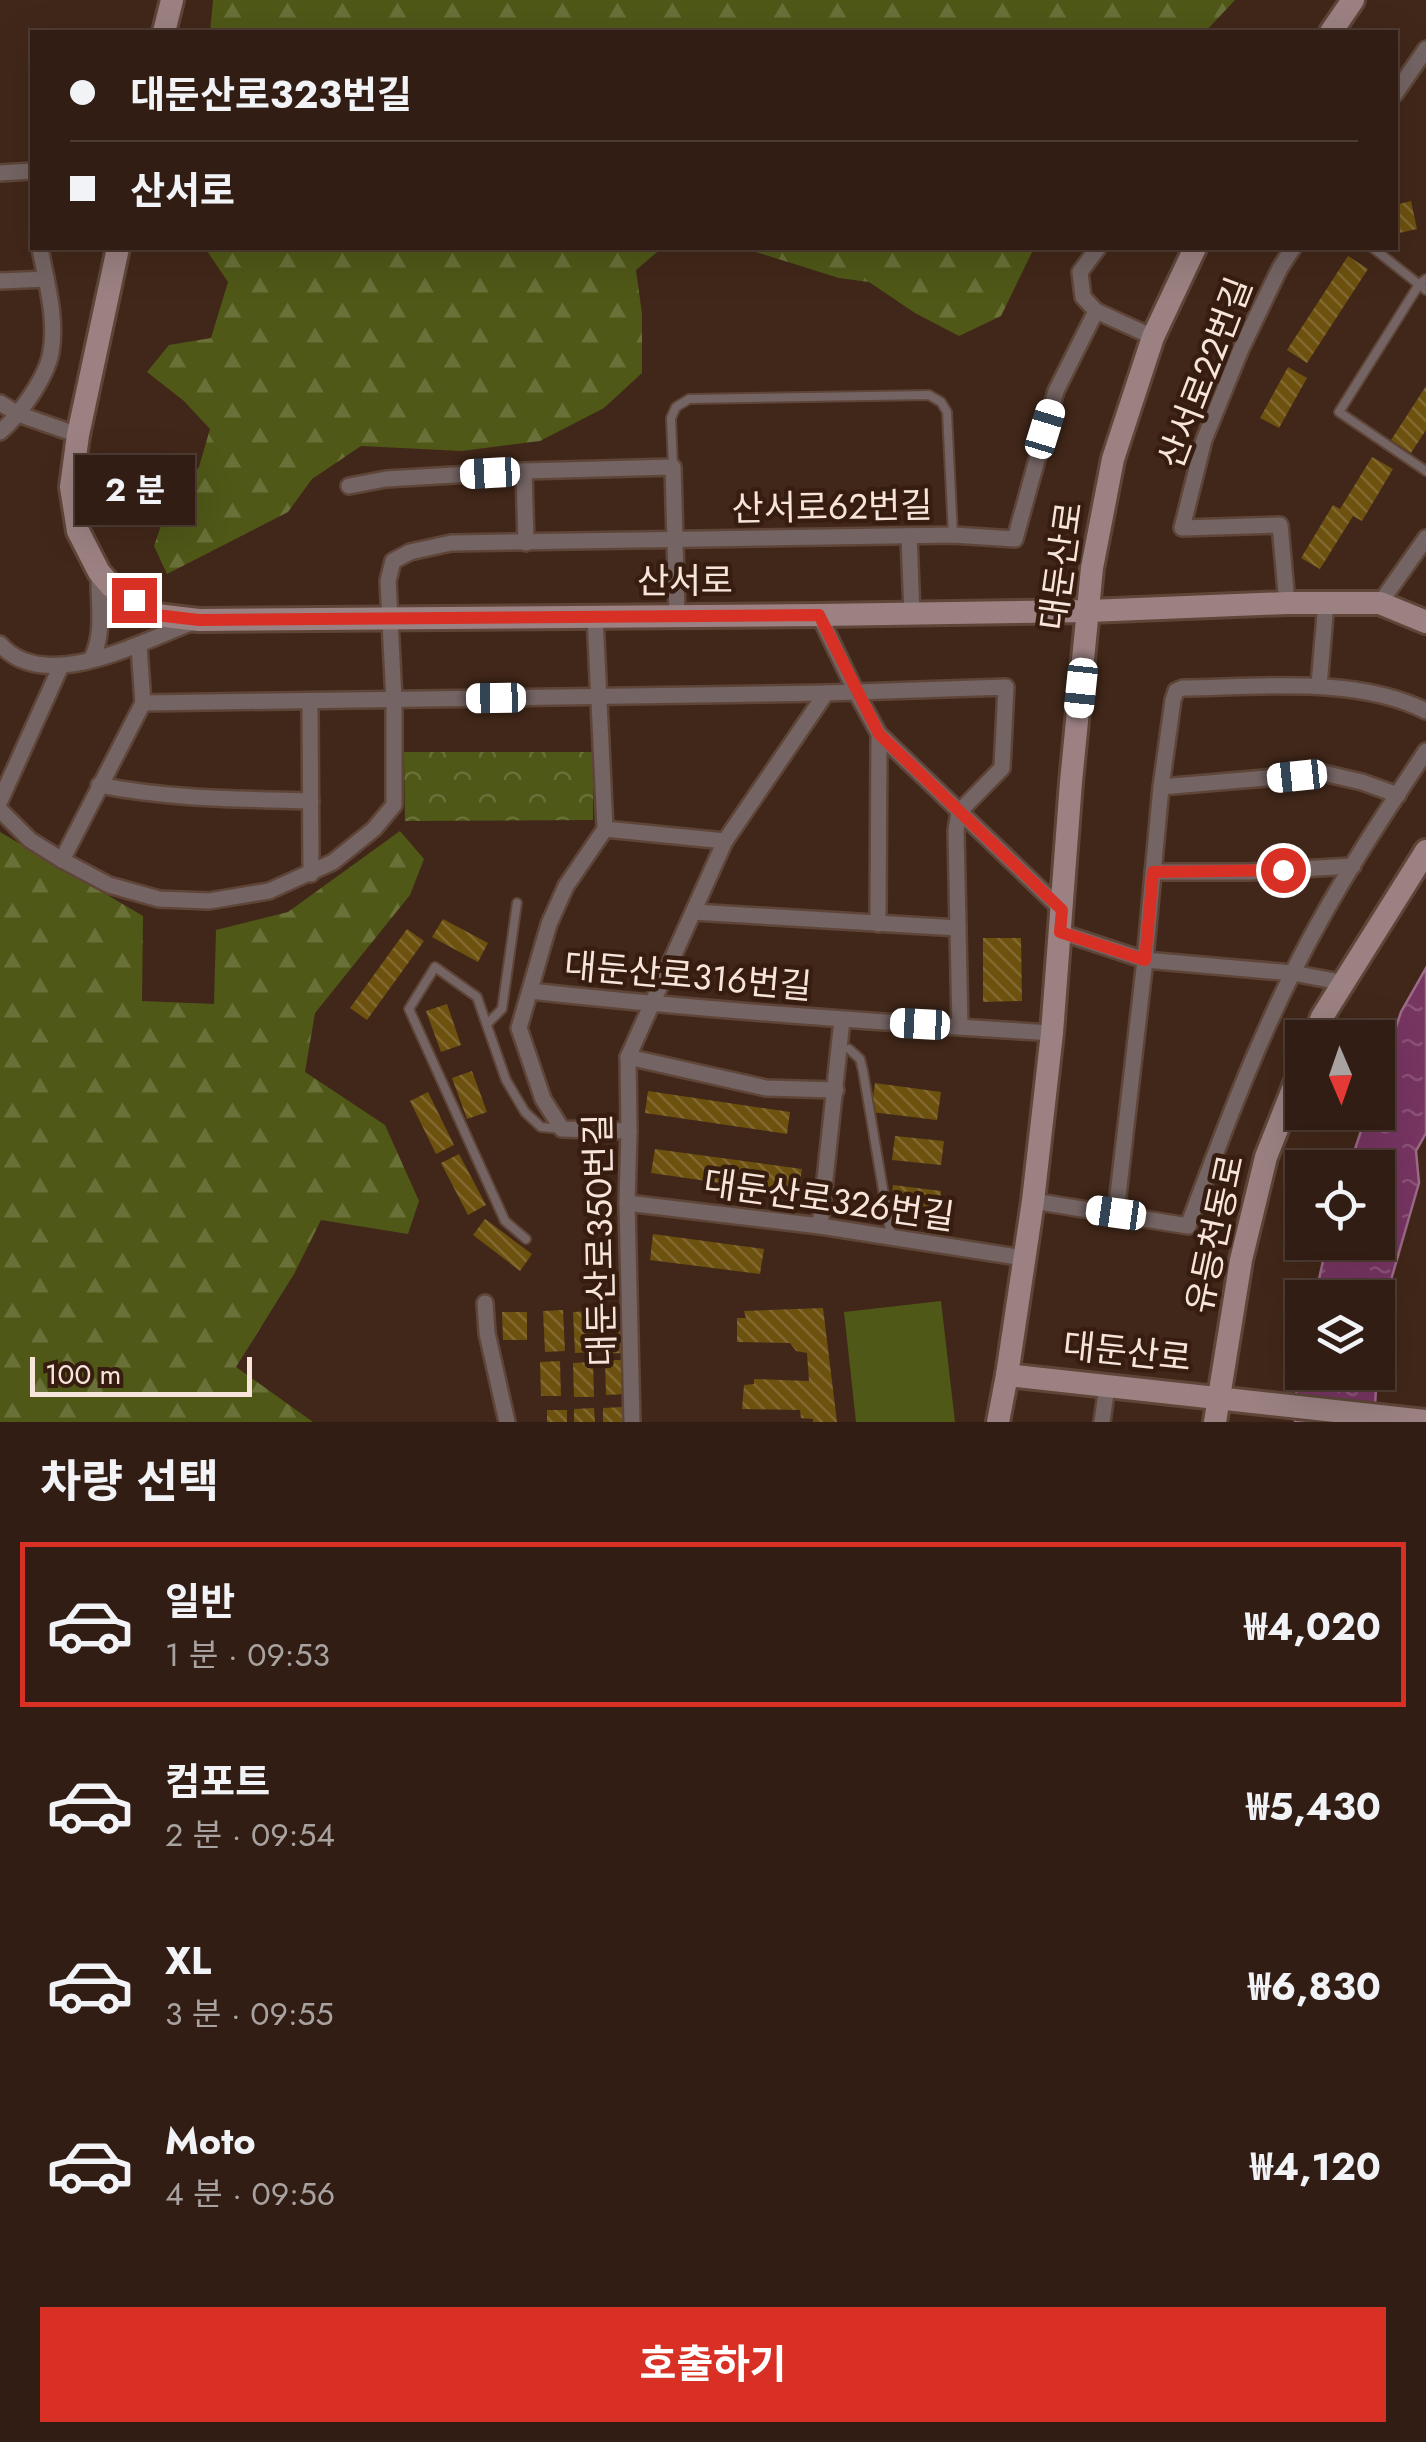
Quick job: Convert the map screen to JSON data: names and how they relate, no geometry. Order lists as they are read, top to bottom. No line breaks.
{"streets":{"main road":["대둔산로","산서로","유등천동로"],"street":["산서로22번길","산서로62번길","대둔산로316번길","대둔산로326번길","대둔산로350번길"]},"crossings":[["산서로22번길","산서로"],["산서로62번길","산서로"],["대둔산로","산서로"],["대둔산로","대둔산로316번길"],["대둔산로","대둔산로326번길"],["대둔산로","유등천동로"],["대둔산로316번길","대둔산로326번길"],["대둔산로316번길","대둔산로350번길"],["대둔산로326번길","대둔산로350번길"]],"scale_bar":"100 m","north":"bottom","page":{"banner":["대둔산로323번길","산서로"],"bubble":"2 분","scale":"100 m","heading":"차량 선택","list":[{"name":"일반","note":"1 분 · 09:53","value":"₩4,020"},{"name":"컴포트","note":"2 분 · 09:54","value":"₩5,430"},{"name":"XL","note":"3 분 · 09:55","value":"₩6,830"},{"name":"Moto","note":"4 분 · 09:56","value":"₩4,120"}],"buttons":"호출하기"}}
